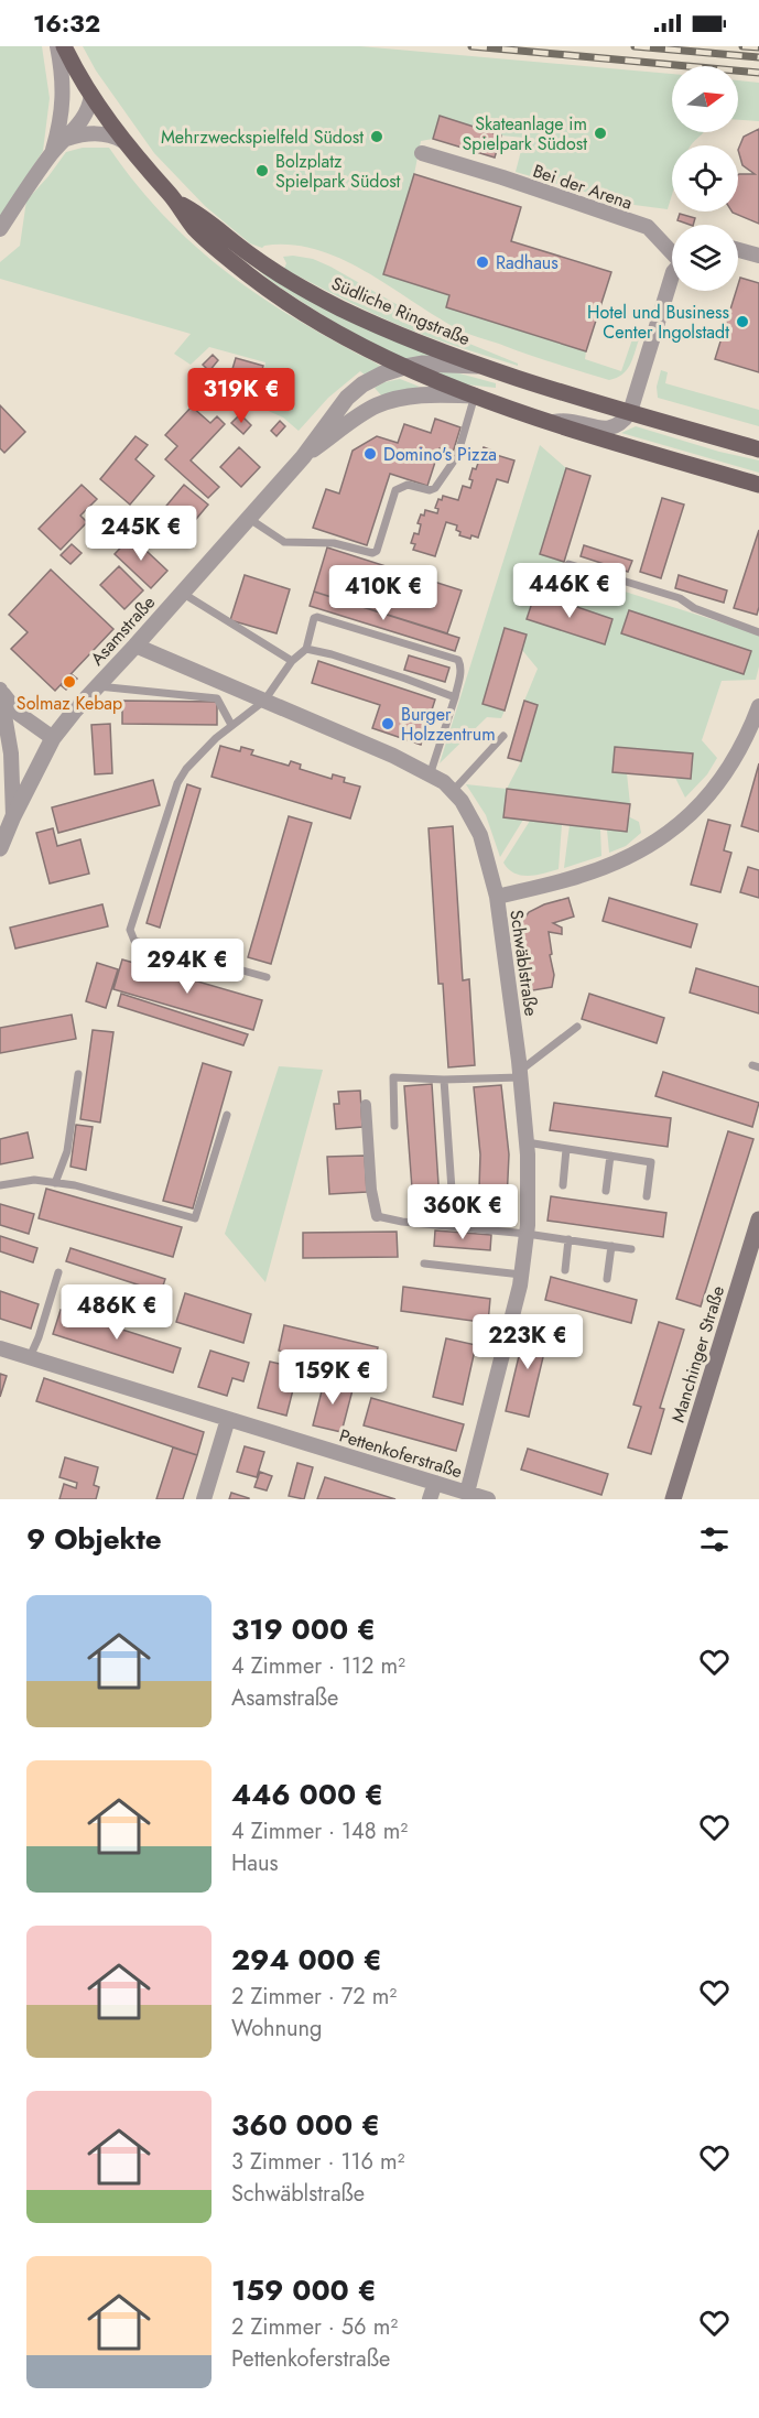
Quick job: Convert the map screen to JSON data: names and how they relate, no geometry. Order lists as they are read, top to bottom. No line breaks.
{"streets":{"main road":["Südliche Ringstraße","Manchinger Straße"],"street":["Bei der Arena","Asamstraße","Schwäblstraße","Pettenkoferstraße"]},"crossings":[["Bei der Arena","Südliche Ringstraße"],["Südliche Ringstraße","Asamstraße"],["Asamstraße","Schwäblstraße"],["Schwäblstraße","Pettenkoferstraße"]],"places":["Skateanlage im Spielpark Südost","Mehrzweckspielfeld Südost","Bolzplatz Spielpark Südost","Radhaus","Hotel und Business Center Ingolstadt","Domino's Pizza","Solmaz Kebap","Burger Holzzentrum"],"north":"right","page":{"status":"16:32","price":["319K €","245K €","446K €","410K €","294K €","360K €","486K €","223K €","159K €"],"heading":"9 Objekte","list":[{"name":"319 000 €","note":"4 Zimmer · 112 m² · Asamstraße"},{"name":"446 000 €","note":"4 Zimmer · 148 m² · Haus"},{"name":"294 000 €","note":"2 Zimmer · 72 m² · Wohnung"},{"name":"360 000 €","note":"3 Zimmer · 116 m² · Schwäblstraße"},{"name":"159 000 €","note":"2 Zimmer · 56 m² · Pettenkoferstraße"}]}}
